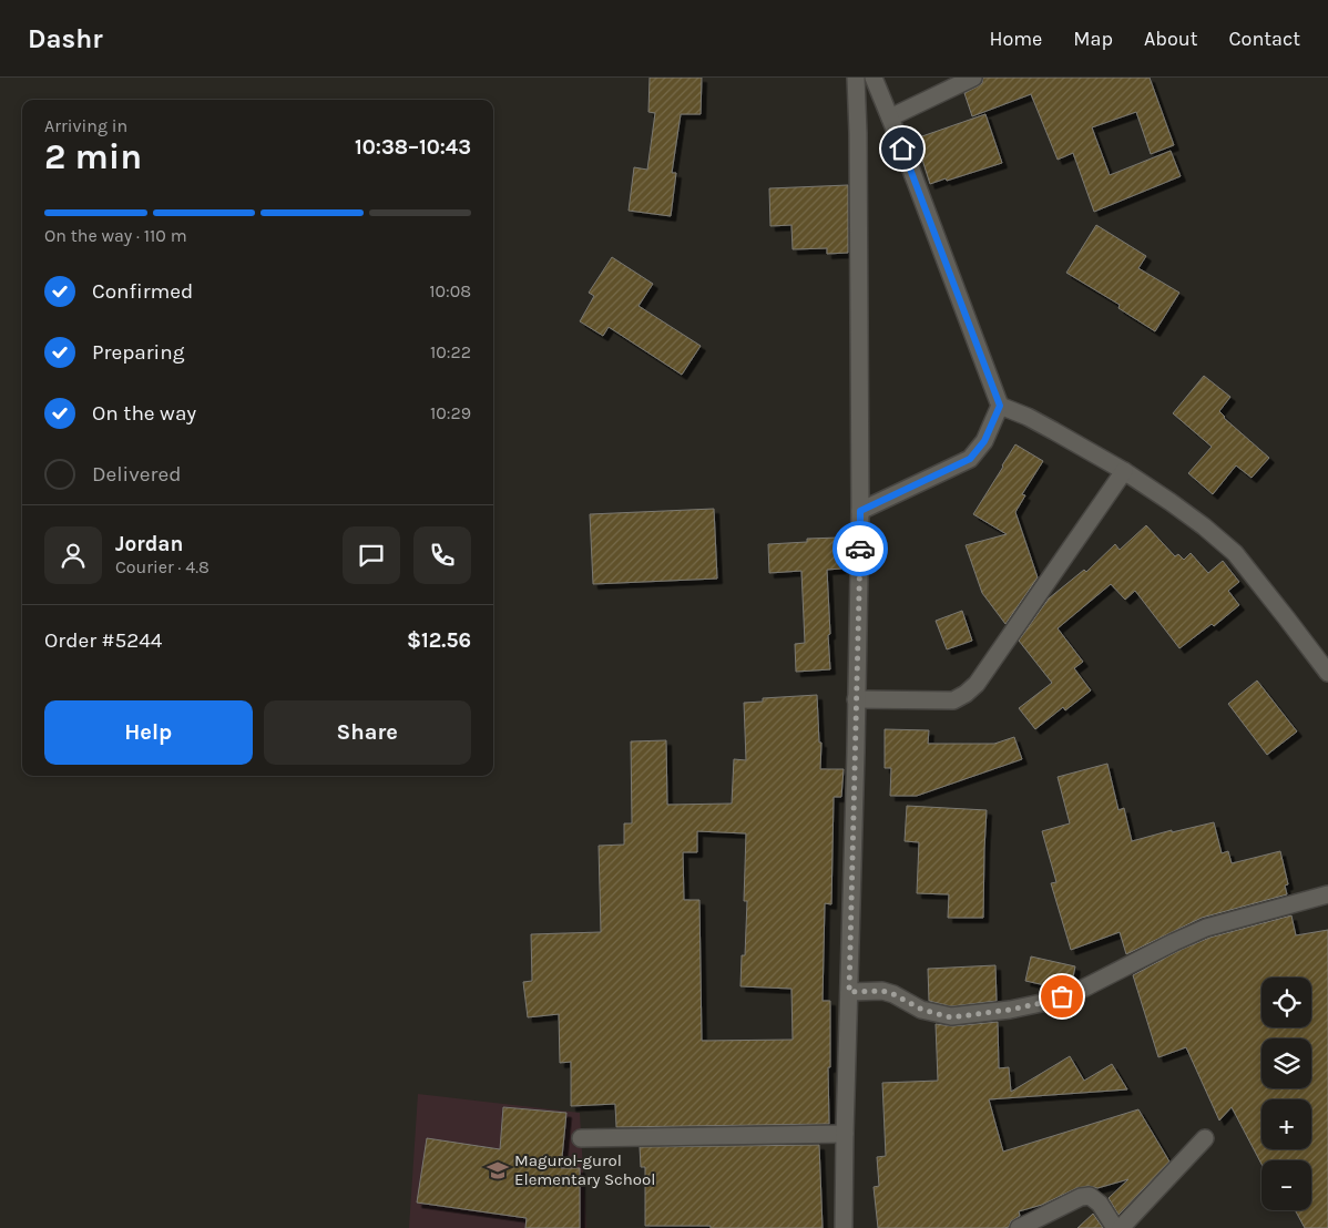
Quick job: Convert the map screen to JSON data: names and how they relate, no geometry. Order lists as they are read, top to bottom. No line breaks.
{"places":{"school or university":["Magurol-gurol Elementary School"]},"page":{"header":"Dashr","nav":["Home","Map","About","Contact"],"heading":["2 min","Arriving in","10:38–10:43"],"panel":["Jordan","Courier · 4.8","Order #5244","$12.56"],"bar":"On the way · 110 m","list":[["Confirmed","10:08"],["Preparing","10:22"],["On the way","10:29"],"Delivered"],"buttons":["Help","Share"],"map_buttons":["+","−"]}}
